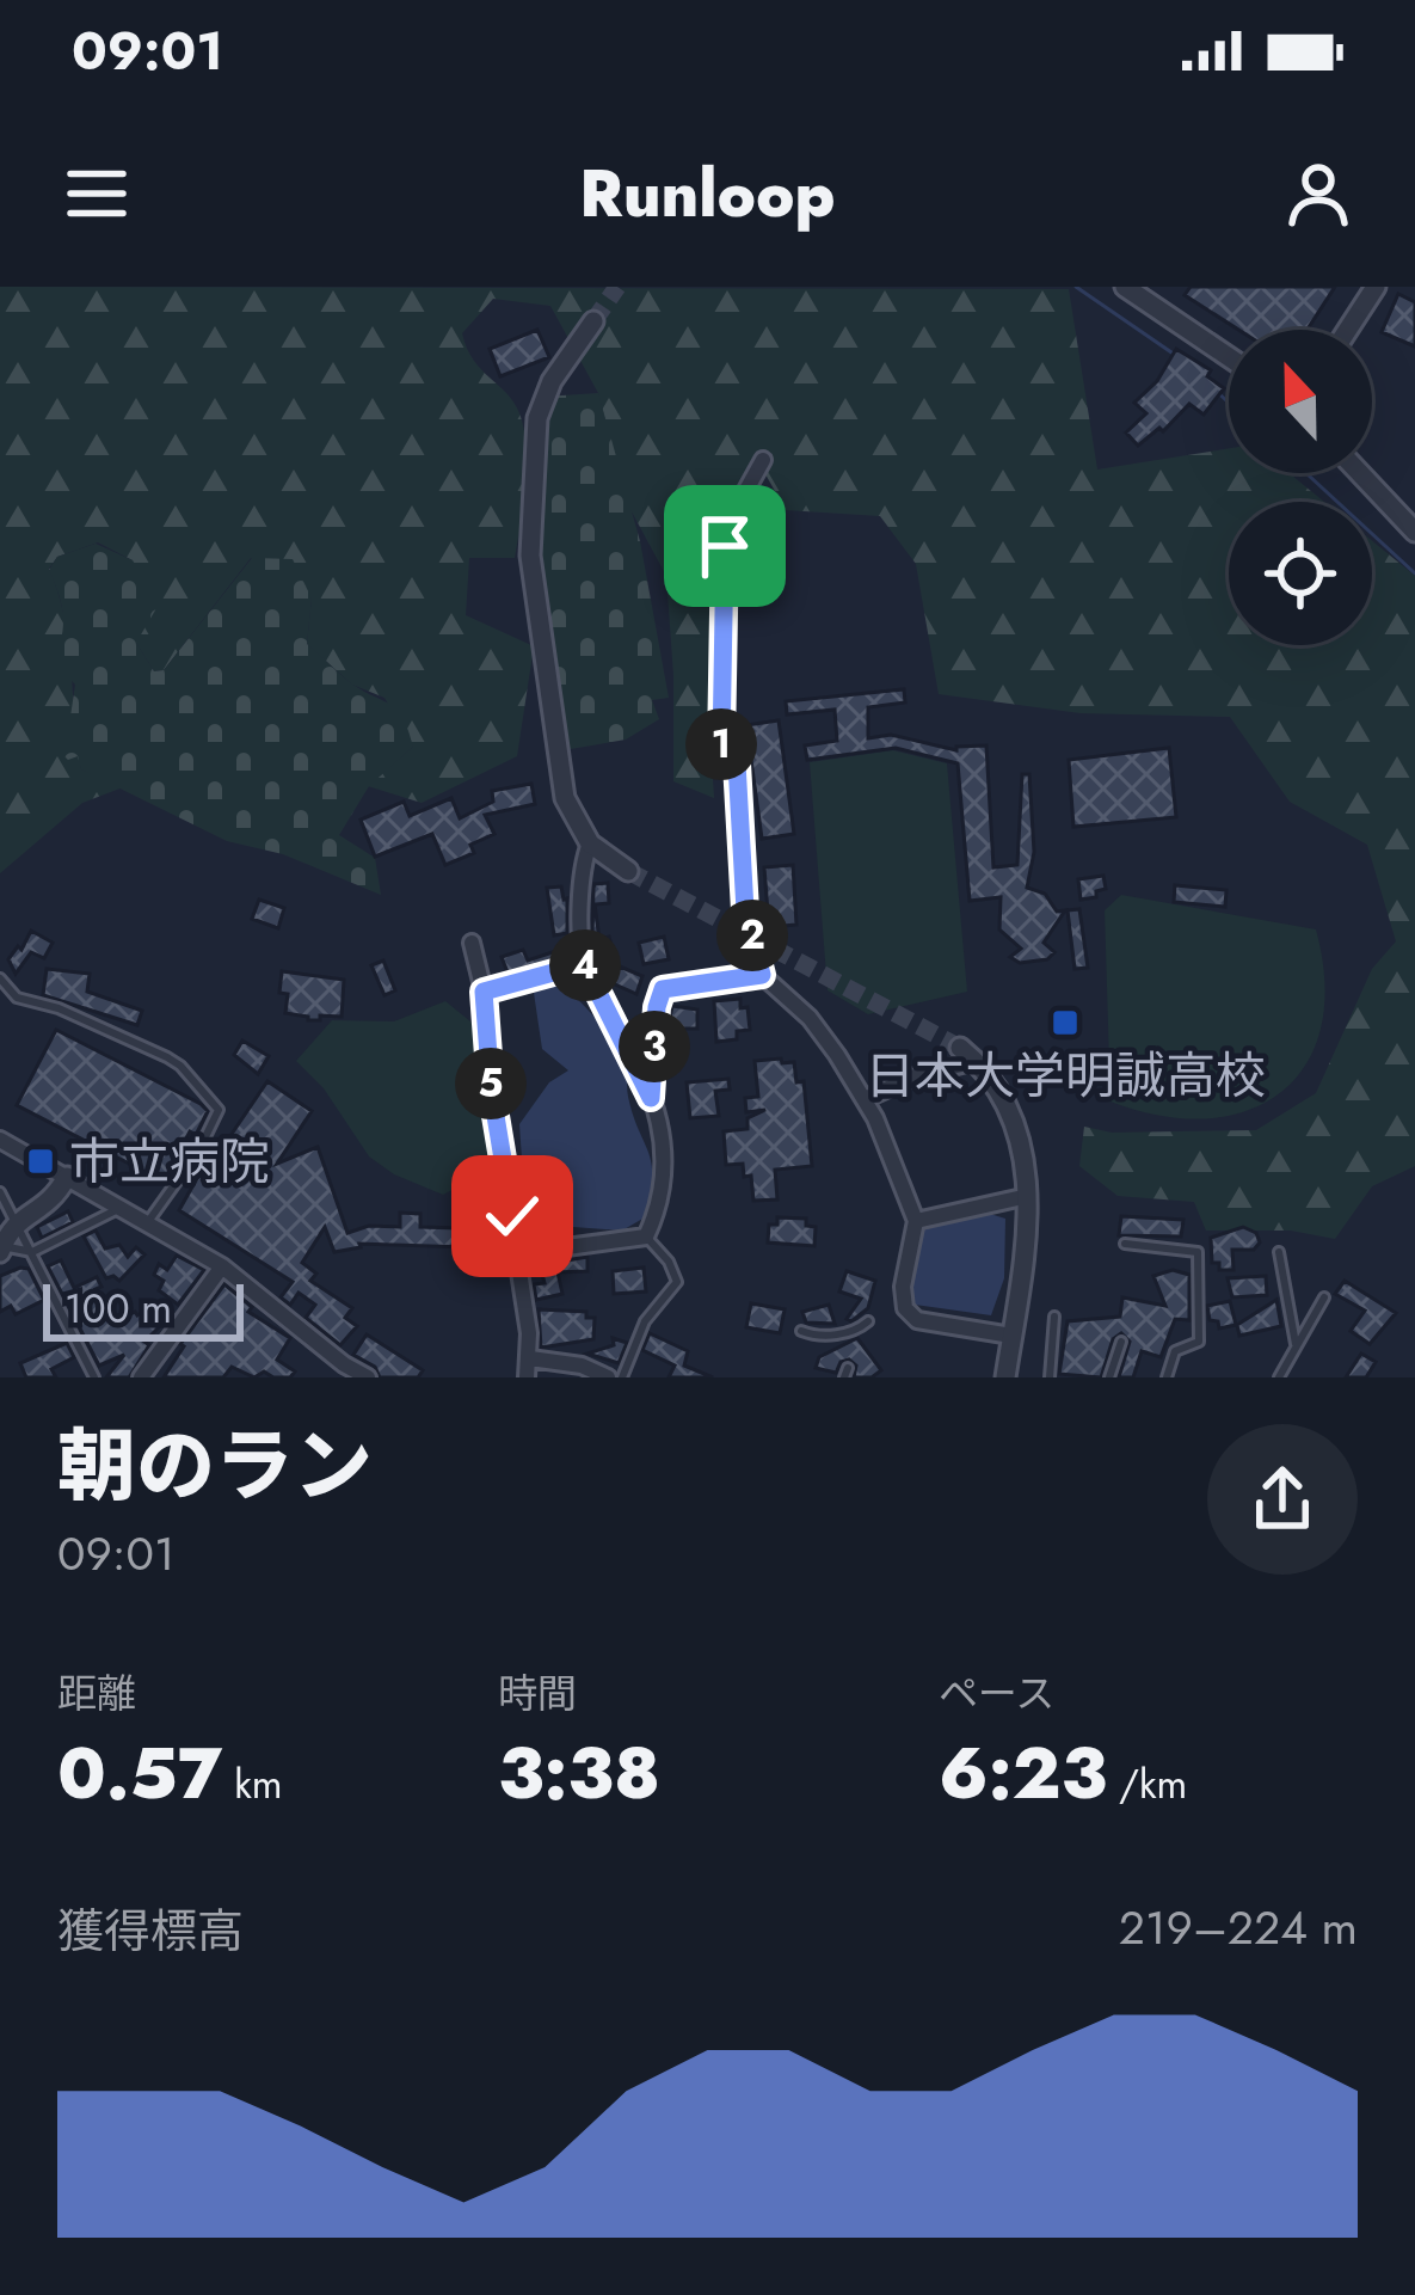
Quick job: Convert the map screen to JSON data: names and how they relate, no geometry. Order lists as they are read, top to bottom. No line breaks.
{"places":{"transit":["日本大学明誠高校","市立病院"]},"scale_bar":"100 m","north":"top","page":{"status":"09:01","header":"Runloop","pins":["1","2","4","3","5"],"scale":"100 m","heading":["朝のラン","09:01"],"stats":[["距離","0.57 km"],["時間","3:38"],["ペース","6:23 /km"]],"chart":["獲得標高","219–224 m"]}}
